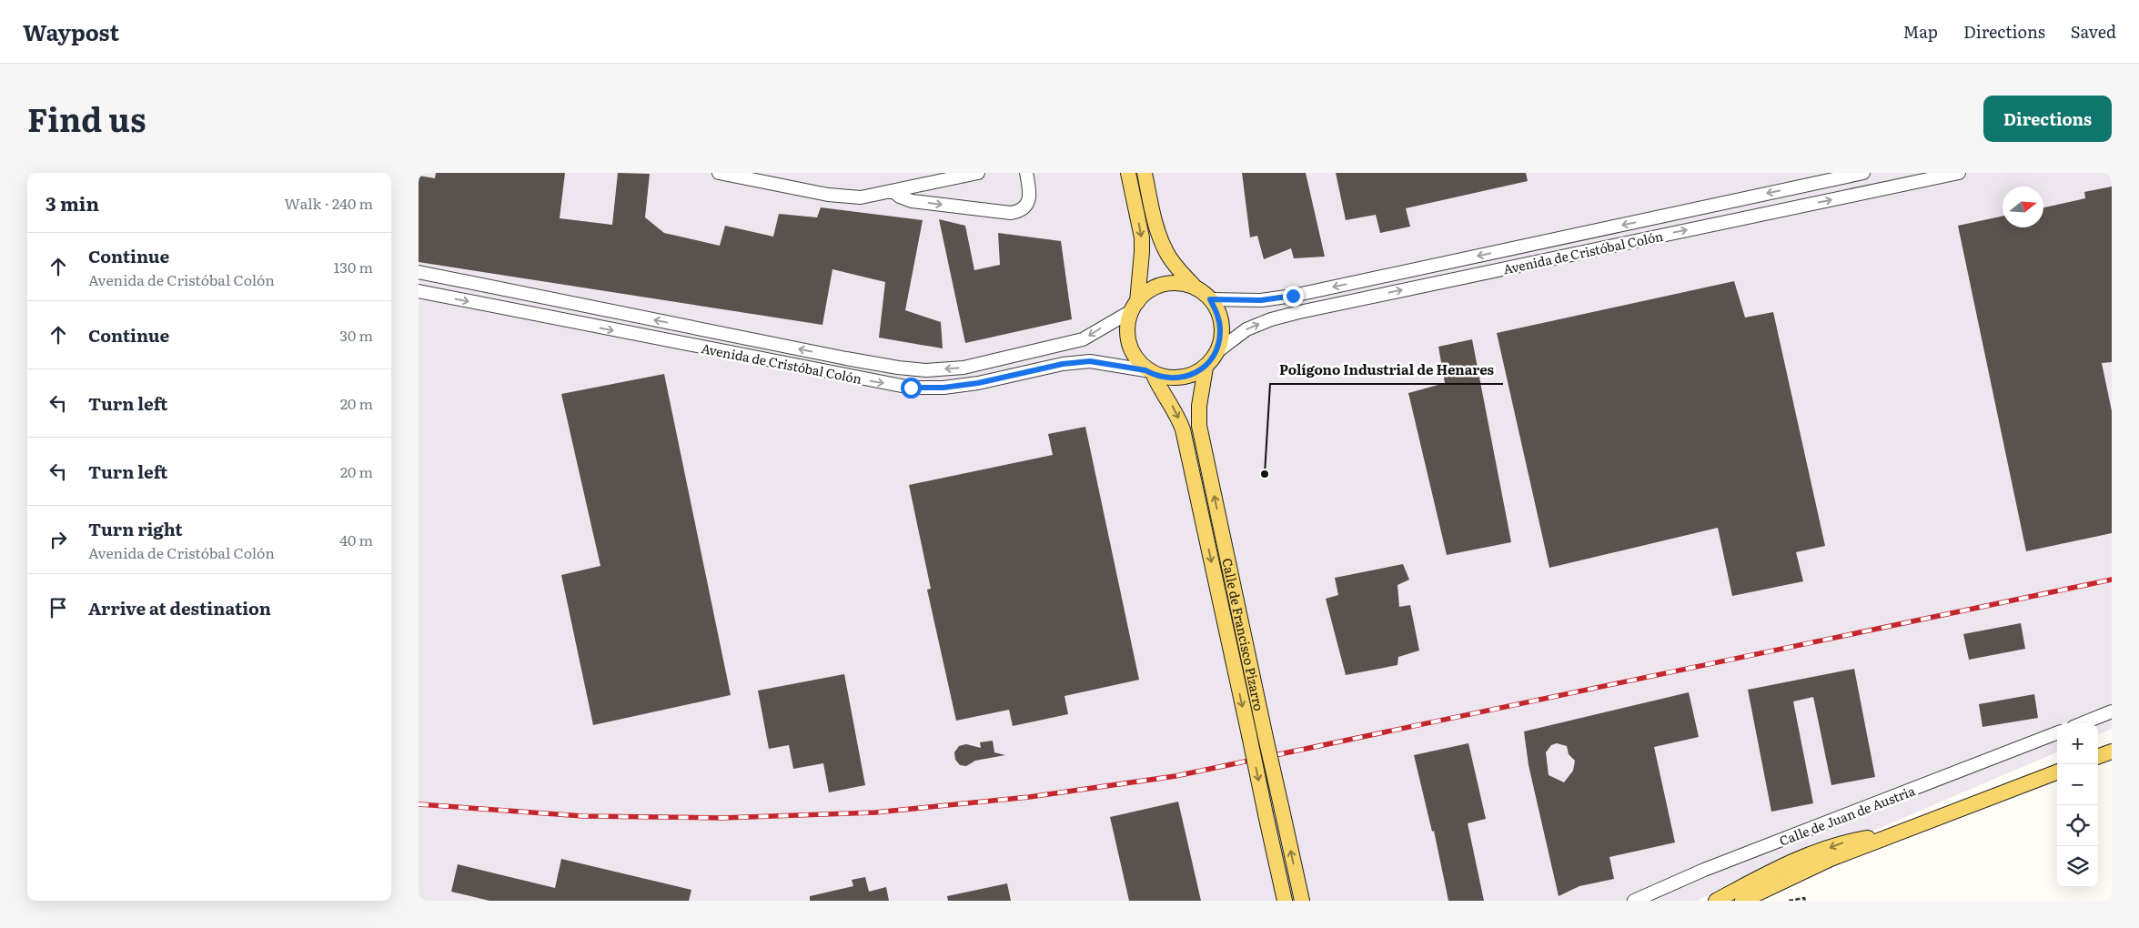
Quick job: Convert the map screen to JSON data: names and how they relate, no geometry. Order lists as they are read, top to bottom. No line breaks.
{"streets":{"main road":["Calle de Francisco Pizarro"],"street":["Avenida de Cristóbal Colón","Calle de Juan de Austria"]},"crossings":[["Avenida de Cristóbal Colón","Calle de Francisco Pizarro"]],"places":["Polígono Industrial de Henares"],"north":"right","page":{"header":"Waypost","nav":["Map","Directions","Saved"],"title":"Find us","buttons":"Directions","heading":["3 min","Walk · 240 m"],"list":[["Continue","Avenida de Cristóbal Colón","130 m"],["Continue","30 m"],["Turn left","20 m"],["Turn left","20 m"],["Turn right","Avenida de Cristóbal Colón","40 m"],"Arrive at destination"],"map_buttons":["+","−"]}}
